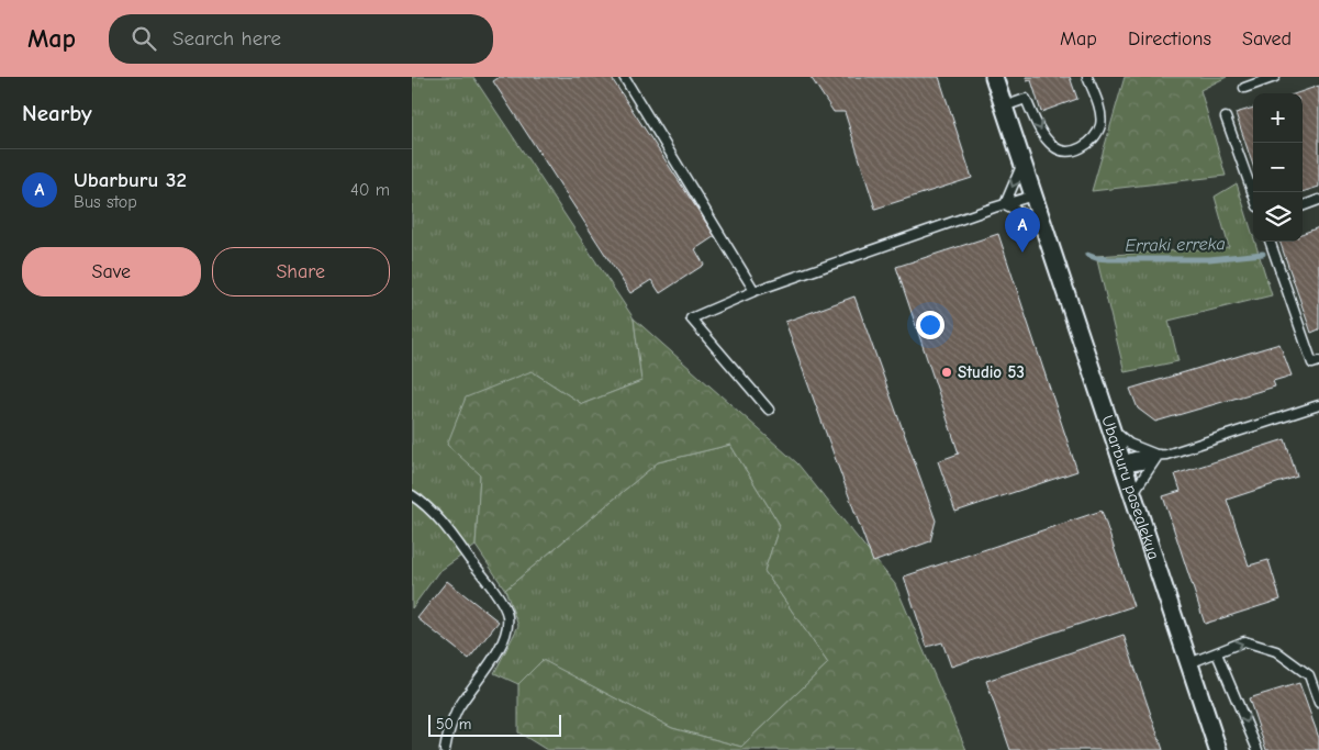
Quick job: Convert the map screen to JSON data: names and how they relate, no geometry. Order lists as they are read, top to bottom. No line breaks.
{"streets":{"street":["Ubarburu pasealekua"]},"water":["Erraki erreka"],"places":["Studio 53"],"scale_bar":"50 m","page":{"header":"Map","search":"Search here","nav":["Map","Directions","Saved"],"heading":"Nearby","map_buttons":["+","−"],"list":[{"mark":"A","name":"Ubarburu 32","note":"Bus stop","value":"40 m"}],"pins":"A","buttons":["Save","Share"],"scale":"50 m"}}
